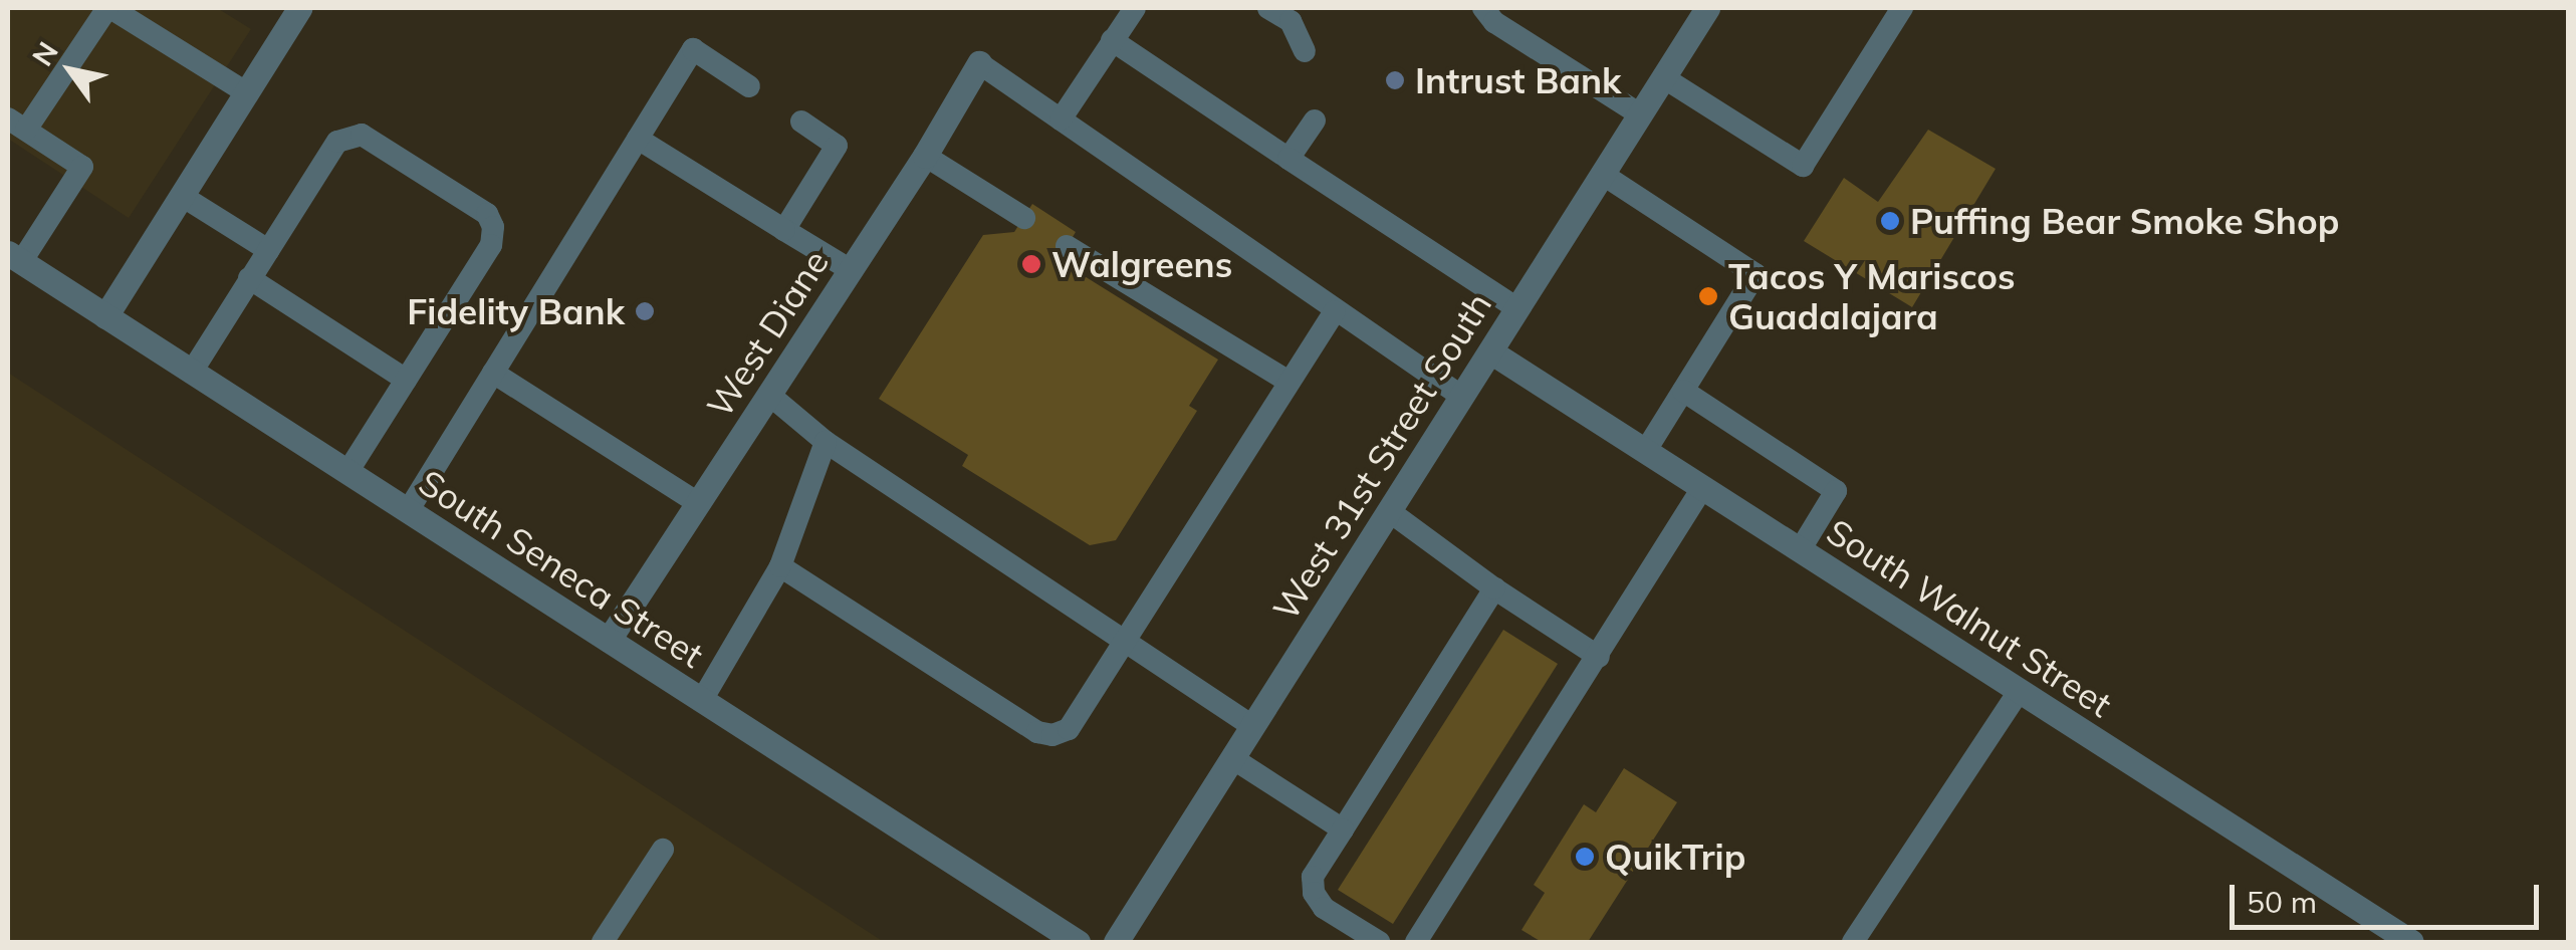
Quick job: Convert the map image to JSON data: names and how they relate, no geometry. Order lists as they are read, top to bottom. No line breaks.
{"streets":{"street":["West Diane","West 31st Street South","South Seneca Street","South Walnut Street"]},"crossings":[["West Diane","South Seneca Street"],["West 31st Street South","South Walnut Street"]],"places":["Intrust Bank","Puffing Bear Smoke Shop","Walgreens","Tacos Y Mariscos Guadalajara","Fidelity Bank","QuikTrip"],"scale_bar":"50 m","north":"top left"}
